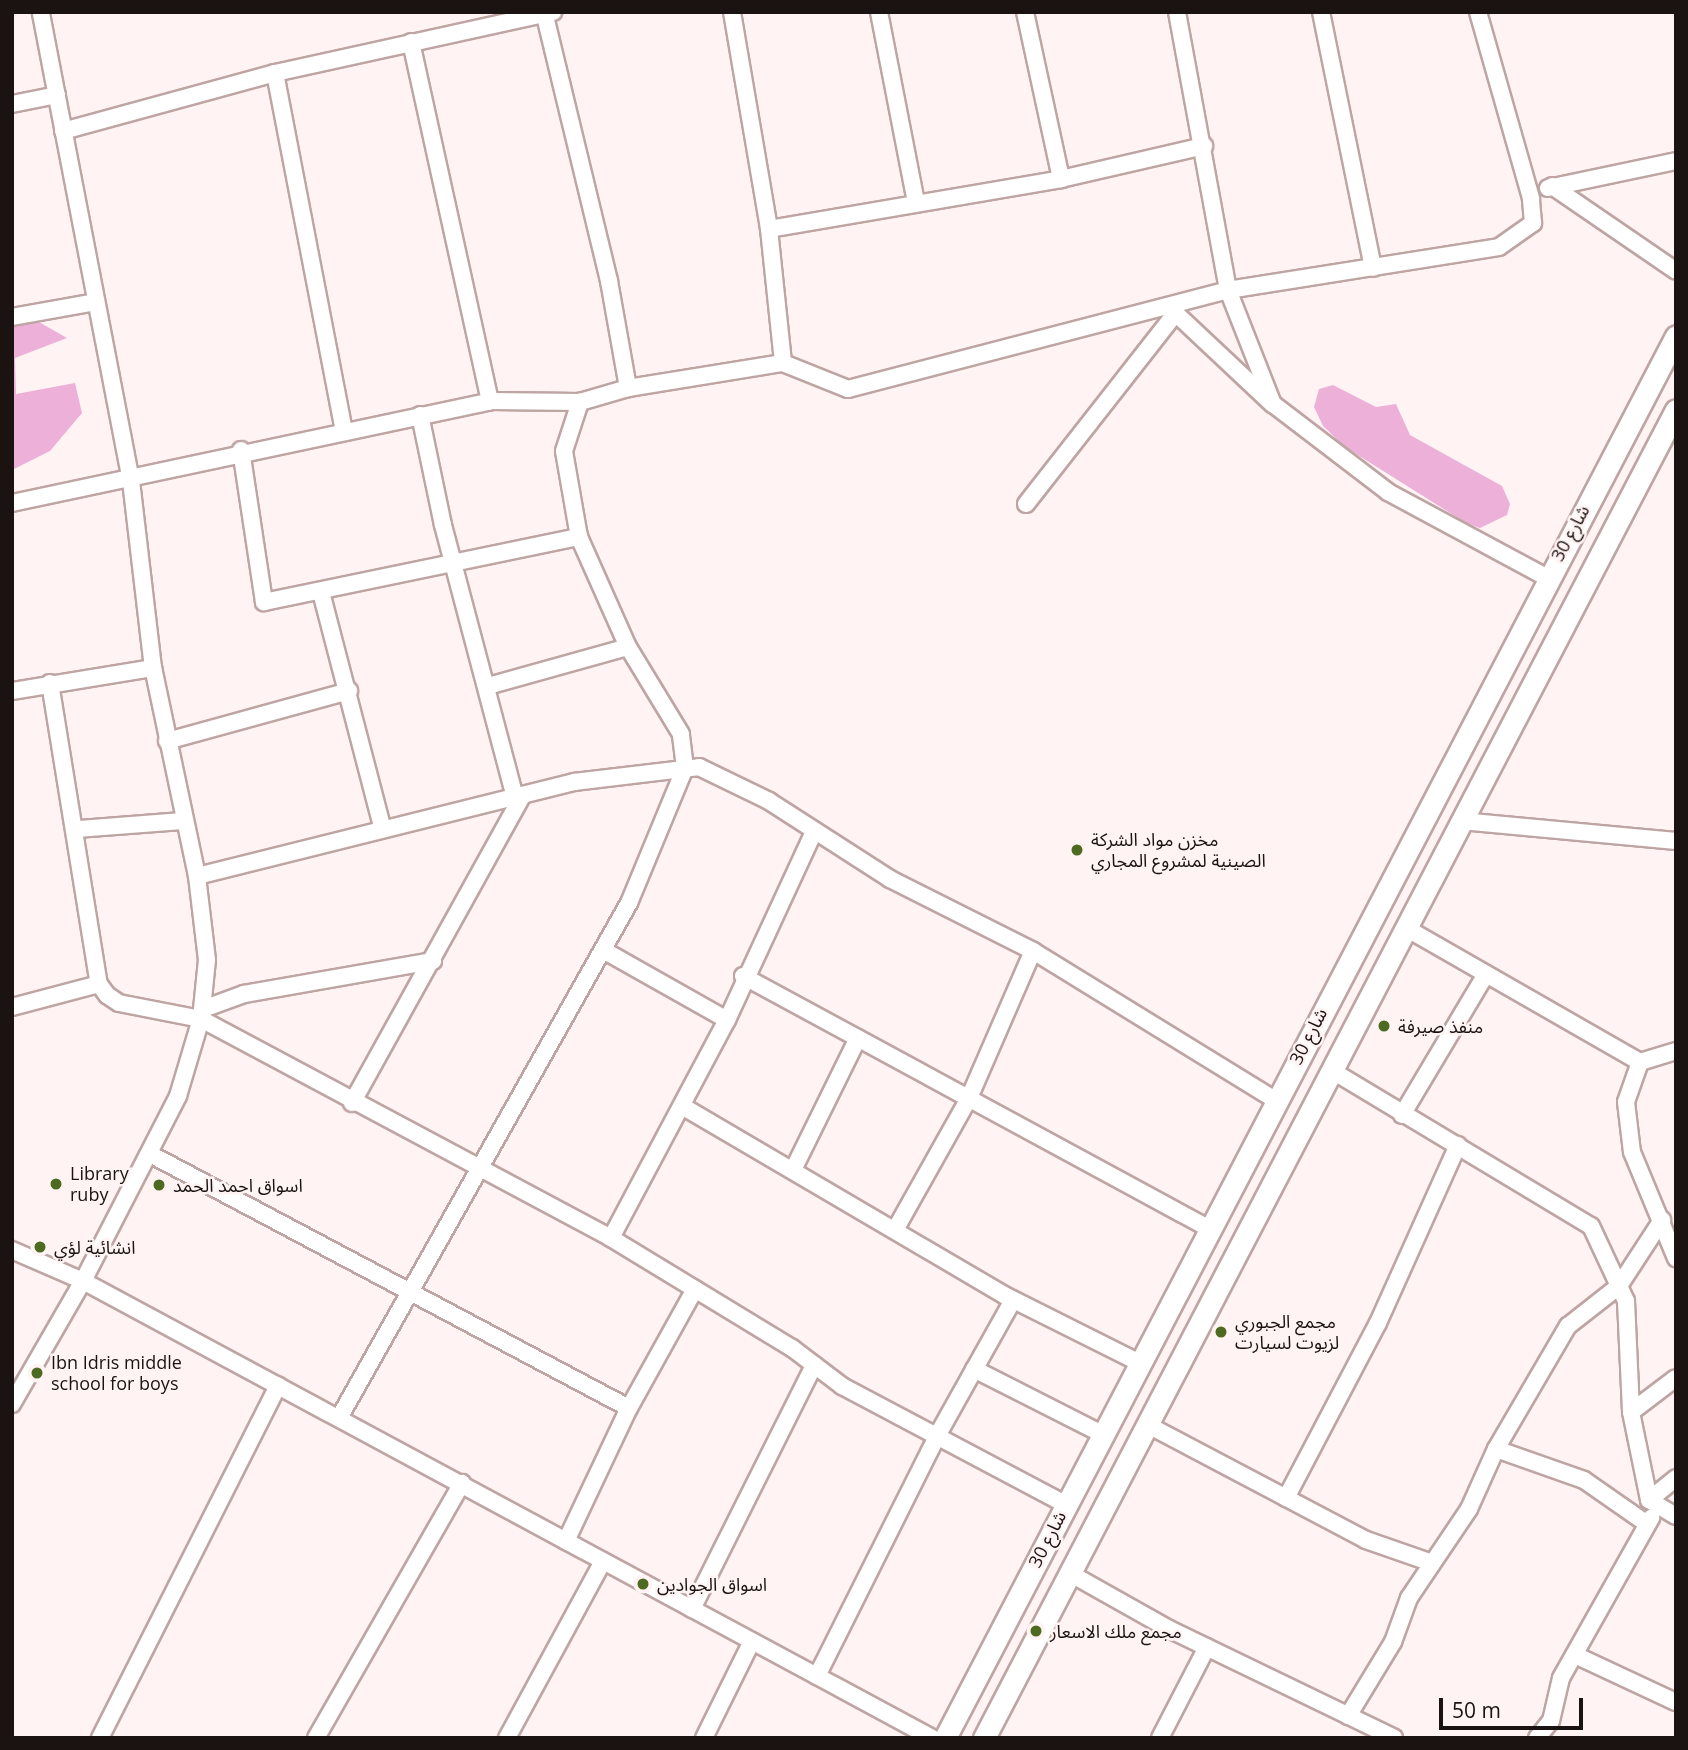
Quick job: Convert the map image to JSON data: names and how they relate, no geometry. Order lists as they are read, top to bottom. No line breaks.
{"streets":{"street":["شارع 30"]},"places":["مخزن مواد الشركة الصينية لمشروع المجاري","منفذ صيرفة","Library ruby","اسواق احمد الحمد","انشائية لؤي","مجمع الجبوري لزيوت لسيارت","Ibn Idris middle school for boys","اسواق الجوادين","مجمع ملك الاسعار"],"scale_bar":"50 m"}
